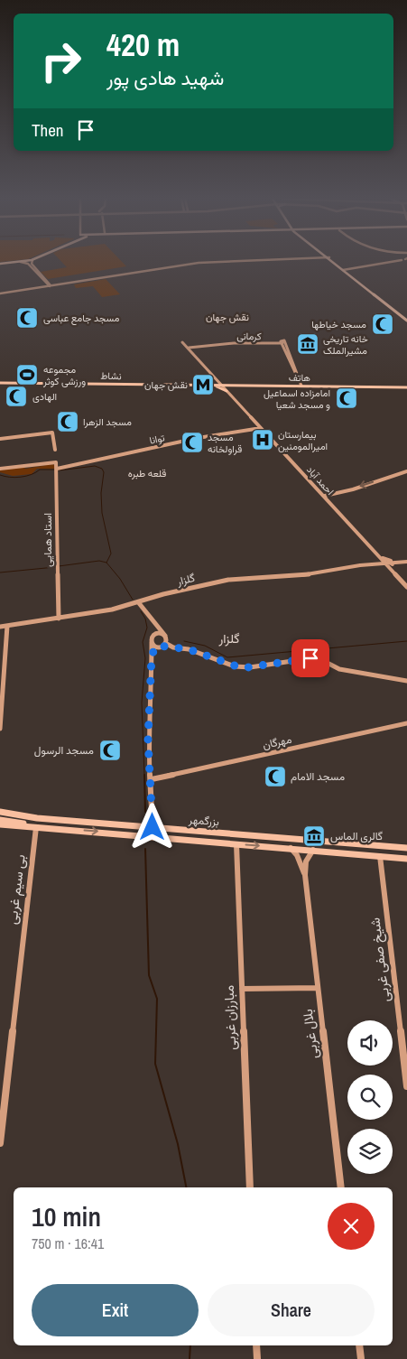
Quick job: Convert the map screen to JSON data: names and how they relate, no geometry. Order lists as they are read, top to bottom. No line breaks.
{"streets":{"main road":["نشاط","هاتف","بزرگمهر"],"street":["کرمانی","توانا","احمد آباد","استاد همایی","گلزار","مهرگان","بی سیم غربی","شیخ صفی غربی","مبارزان غربی","بلال غربی"]},"crossings":[["کرمانی","هاتف"],["نشاط","هاتف"],["نشاط","احمد آباد"],["هاتف","احمد آباد"],["توانا","احمد آباد"],["توانا","استاد همایی"],["احمد آباد","گلزار"],["استاد همایی","گلزار"],["بزرگمهر","بی سیم غربی"],["بزرگمهر","شیخ صفی غربی"],["بزرگمهر","مبارزان غربی"]],"districts":["نقش جهان","قلعه طبره","گلزار"],"places":{"mosque":["مسجد جامع عباسی","مسجد خیاطها","الهادی","امامزاده اسماعیل و مسجد شعیا","مسجد الزهرا","مسجد قراولخانه","مسجد الرسول","مسجد الامام"],"museum":["خانه تاریخی مشیرالملک","گالری الماس"],"sports":["مجموعه ورزشی کوثر"],"metro station":["نقش جهان"],"hospital":["بیمارستان امیرالمومنین"]},"page":{"turn":["420 m","شهید هادی پور"],"then":"Then","heading":["10 min","750 m · 16:41"],"buttons":["Exit","Share"]}}
